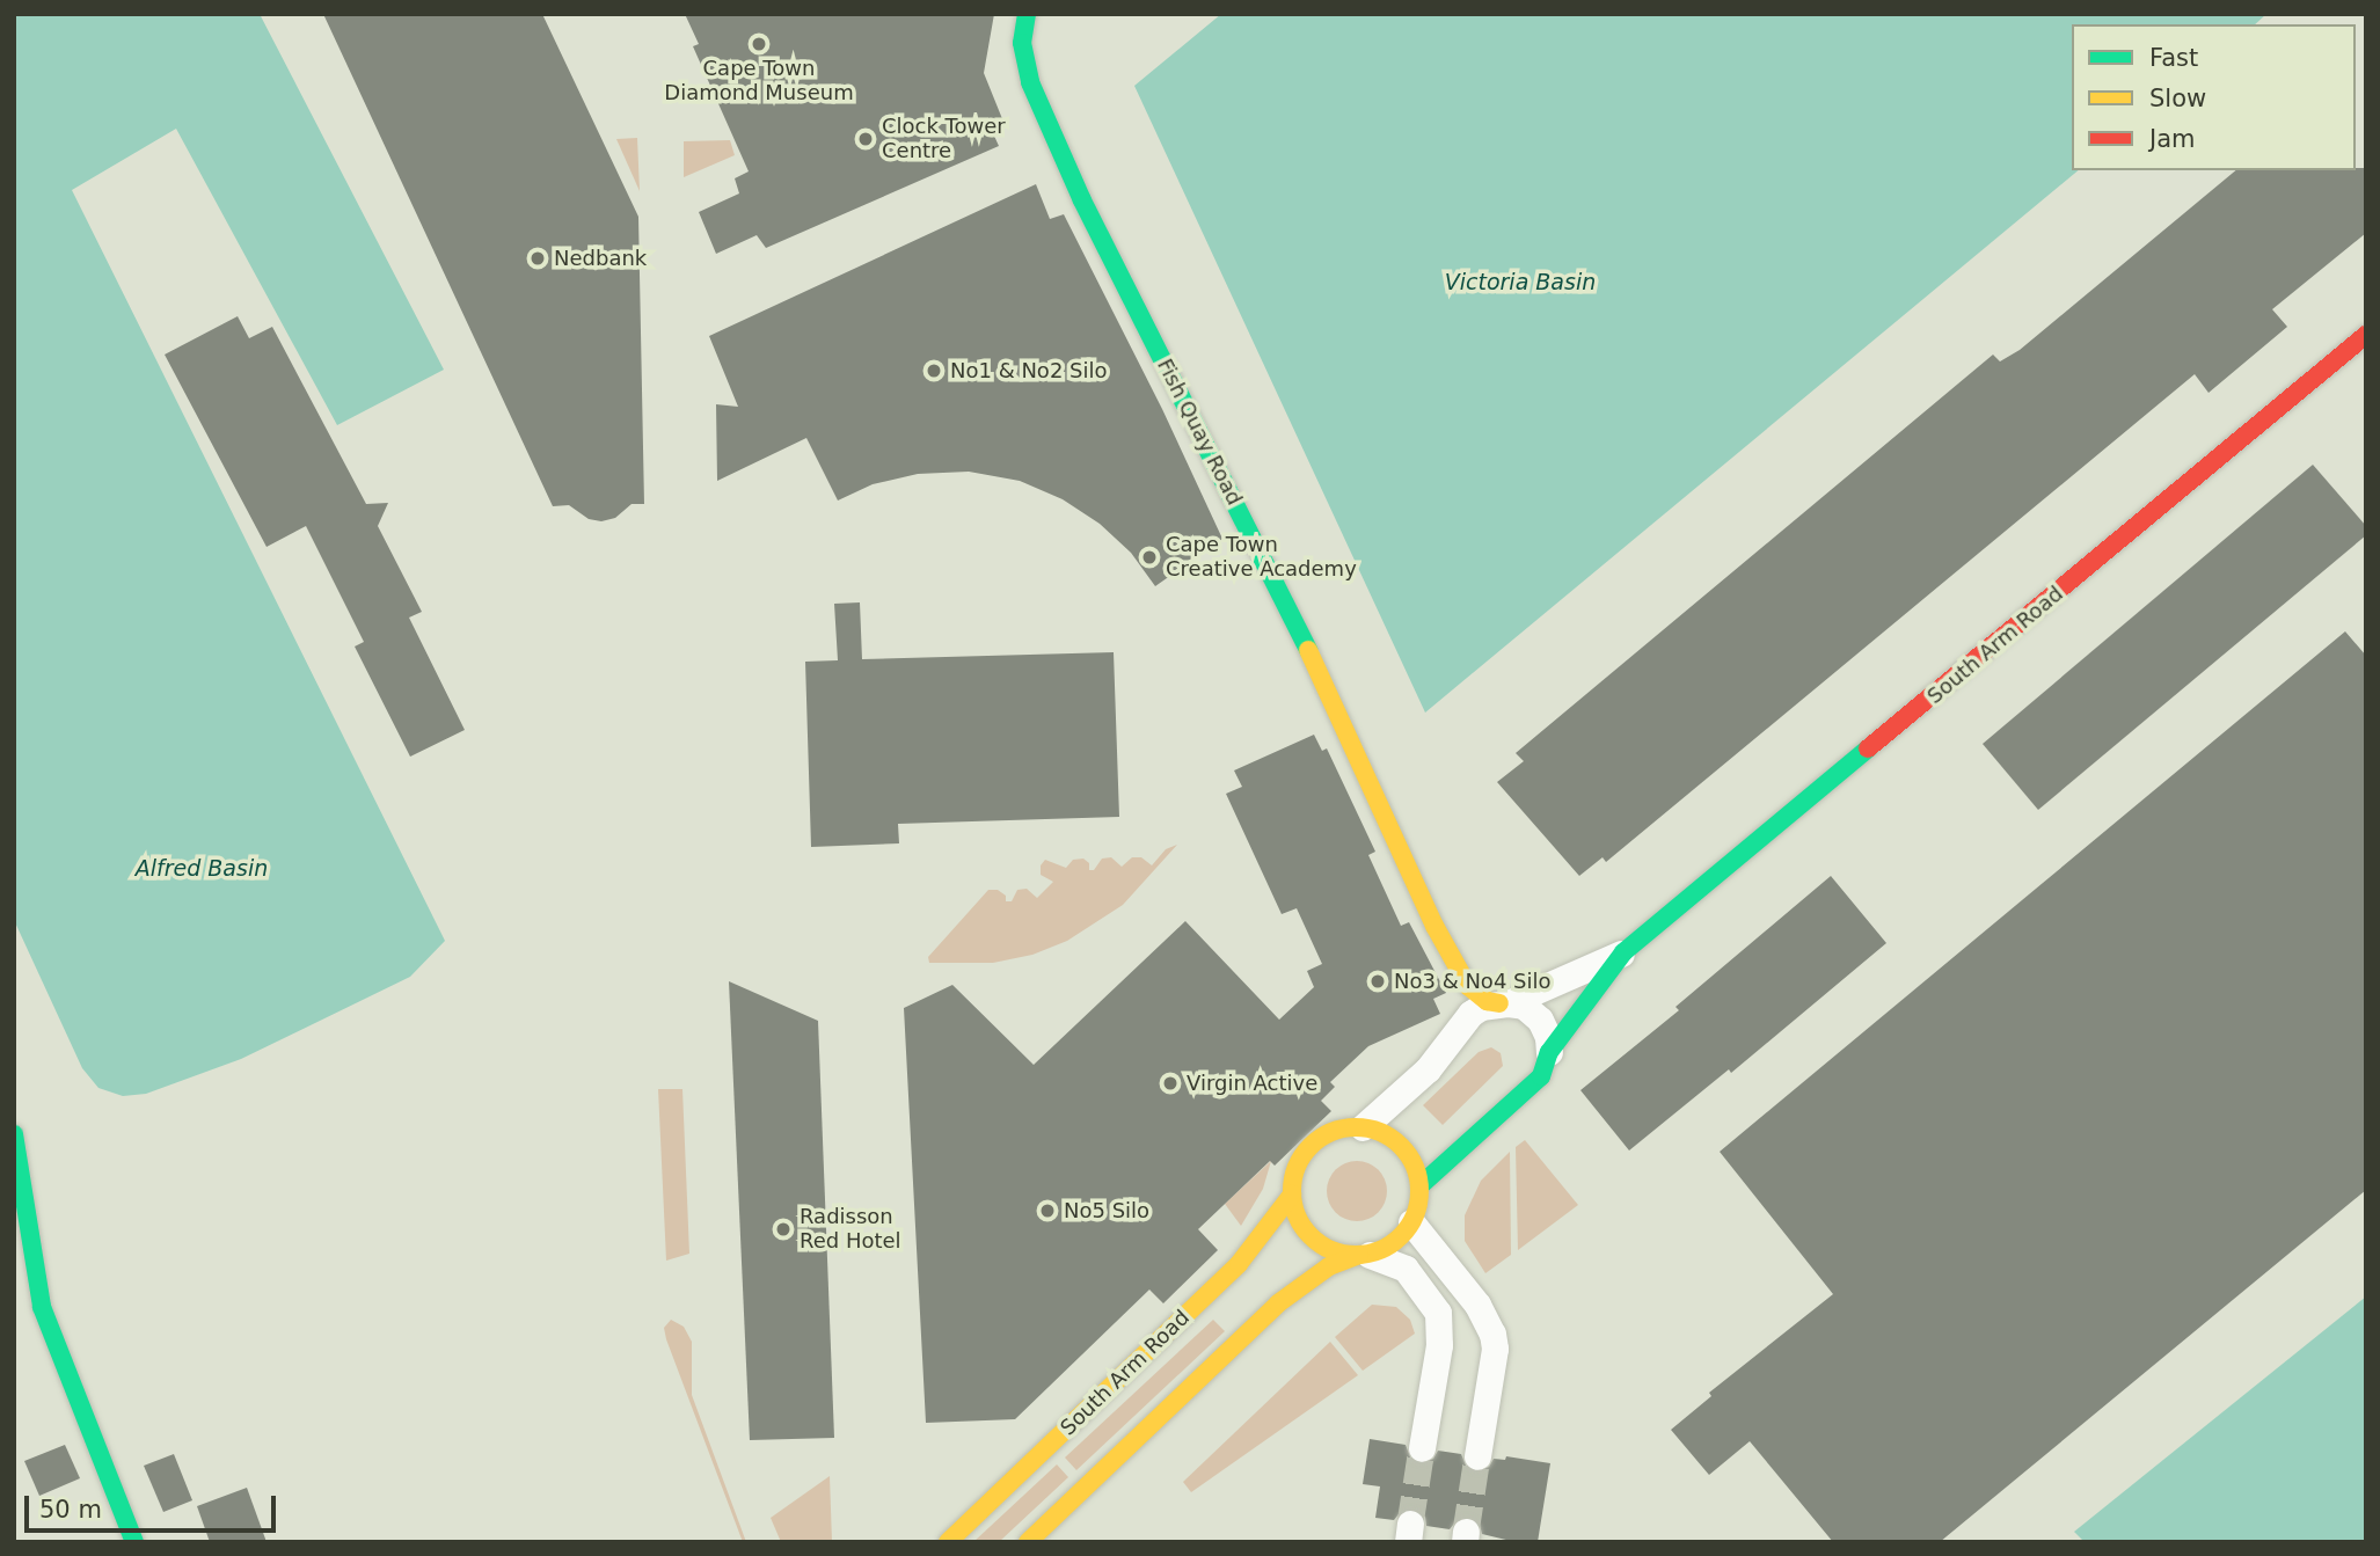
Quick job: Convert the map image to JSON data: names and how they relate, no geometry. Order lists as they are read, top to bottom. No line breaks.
{"streets":{"street":["Fish Quay Road","South Arm Road"]},"crossings":[["Fish Quay Road","South Arm Road"]],"water":["Victoria Basin","Alfred Basin"],"places":["Cape Town Diamond Museum","Clock Tower Centre","Nedbank","No1 & No2 Silo","Cape Town Creative Academy","No3 & No4 Silo","Virgin Active","No5 Silo","Radisson Red Hotel"],"legend":["Fast","Slow","Jam"],"scale_bar":"50 m"}
